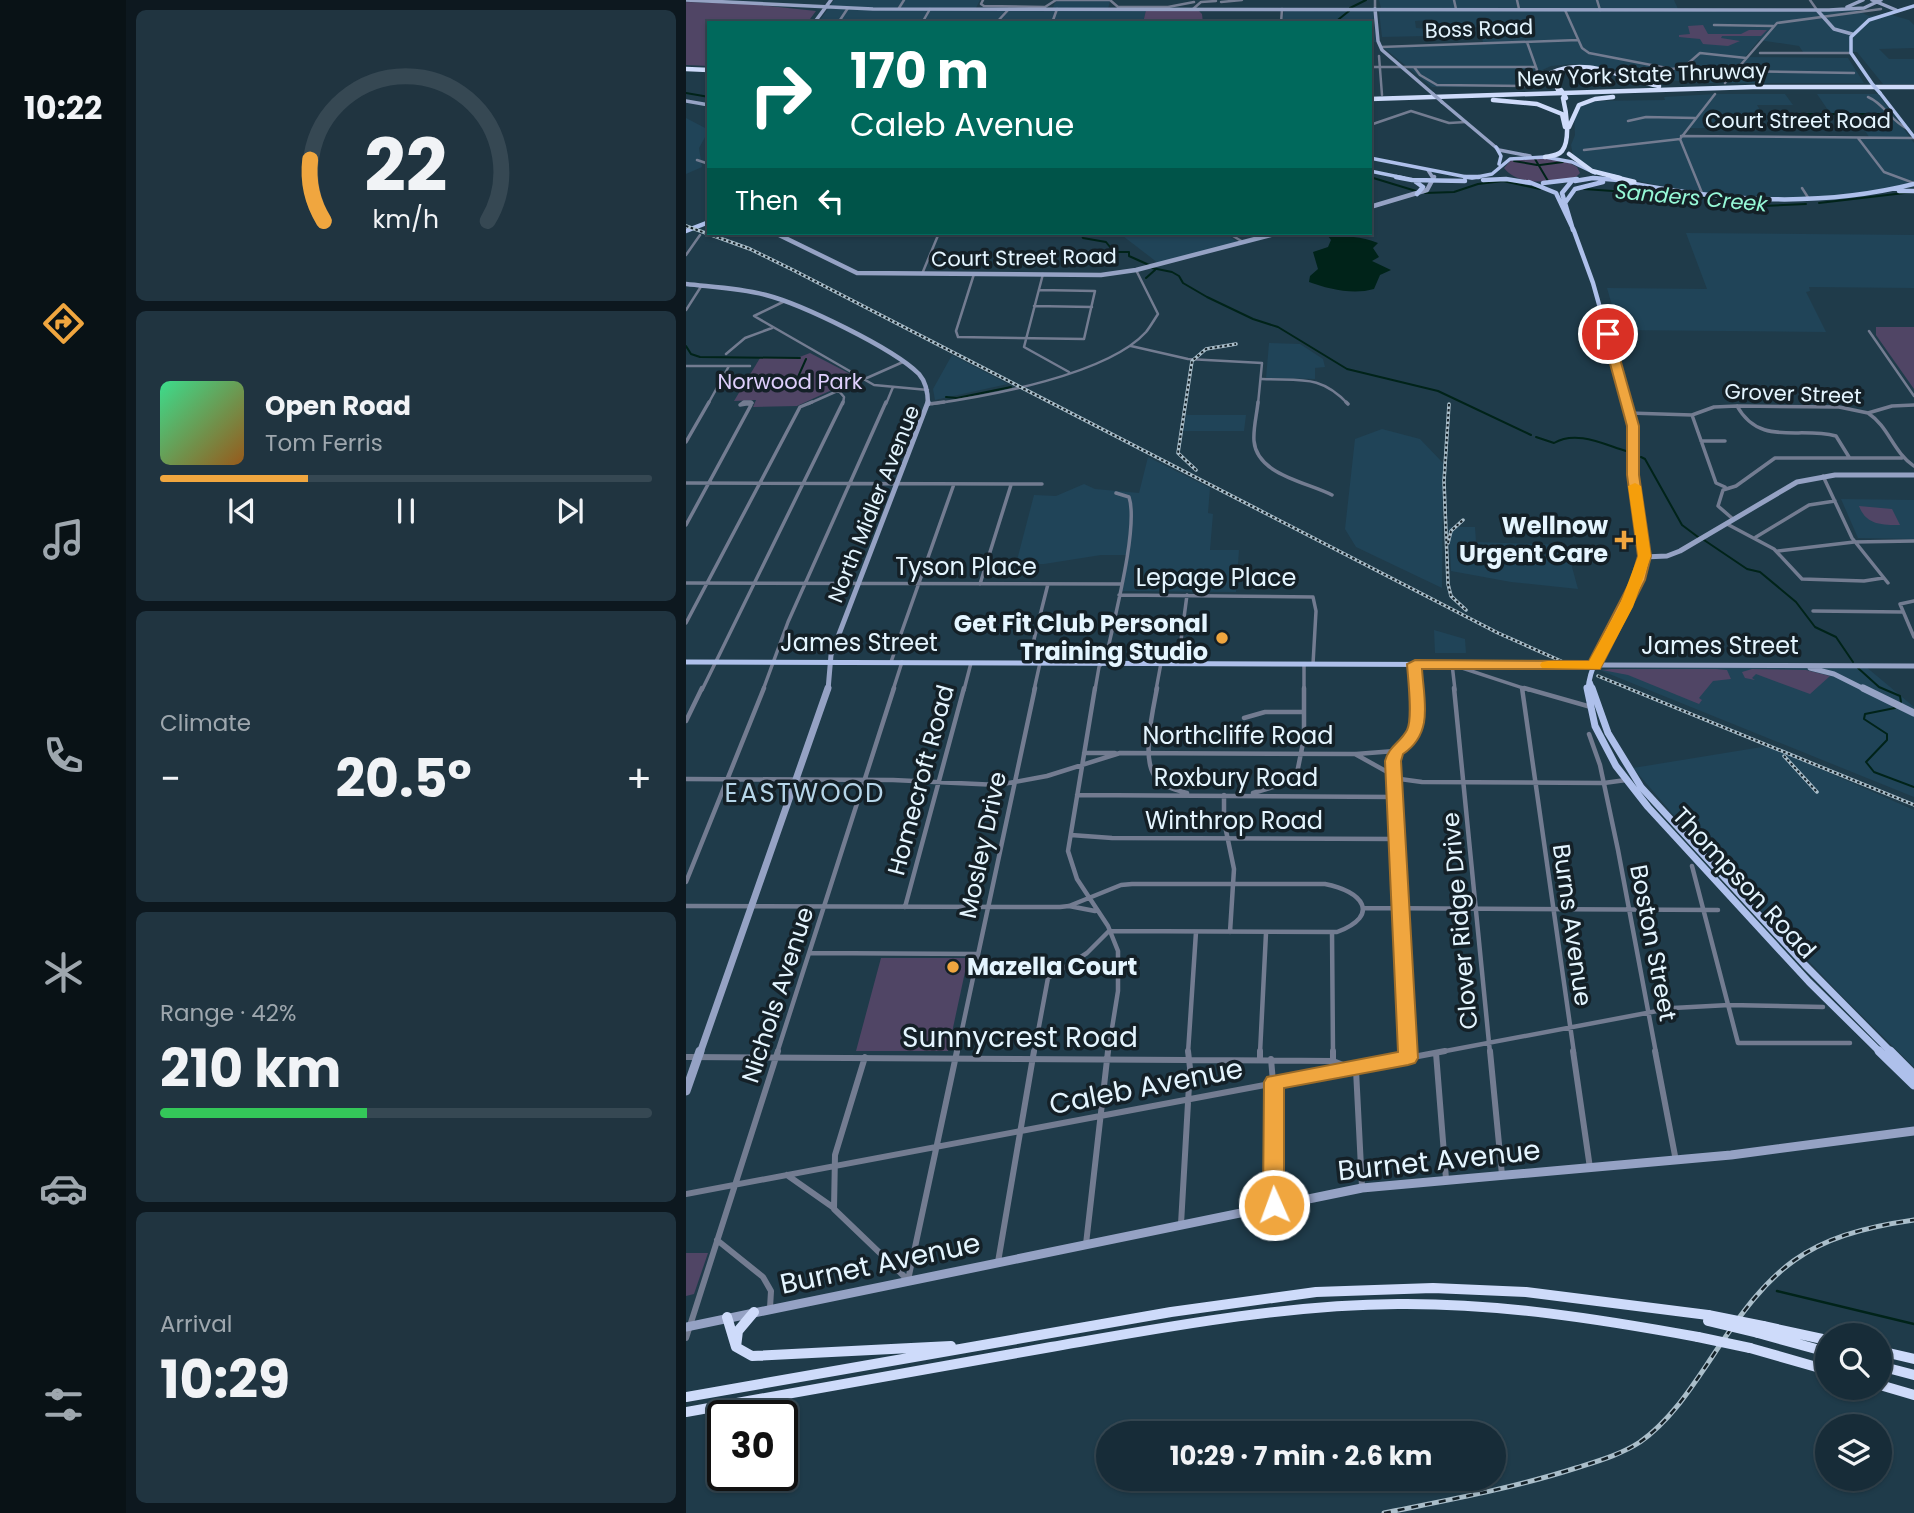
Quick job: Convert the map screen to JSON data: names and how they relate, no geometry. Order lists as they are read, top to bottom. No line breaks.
{"streets":{"highway":["New York State Thruway"],"main road":["James Street","Thompson Road"],"street":["Boss Road","Court Street Road","Grover Street","North Midler Avenue","Tyson Place","Lepage Place","Northcliffe Road","Roxbury Road","Homecroft Road","Winthrop Road","Mosley Drive","Clover Ridge Drive","Burns Avenue","Boston Street","Nichols Avenue","Sunnycrest Road","Caleb Avenue","Burnet Avenue"]},"crossings":[["Court Street Road","North Midler Avenue"],["Grover Street","Thompson Road"],["North Midler Avenue","Tyson Place"],["North Midler Avenue","James Street"],["North Midler Avenue","Northcliffe Road"],["North Midler Avenue","Sunnycrest Road"],["Lepage Place","James Street"],["James Street","Homecroft Road"],["James Street","Mosley Drive"],["James Street","Thompson Road"],["James Street","Clover Ridge Drive"],["James Street","Nichols Avenue"],["Northcliffe Road","Homecroft Road"],["Northcliffe Road","Mosley Drive"],["Northcliffe Road","Thompson Road"],["Northcliffe Road","Clover Ridge Drive"],["Northcliffe Road","Burns Avenue"],["Northcliffe Road","Boston Street"],["Northcliffe Road","Nichols Avenue"],["Mosley Drive","Sunnycrest Road"],["Mosley Drive","Caleb Avenue"],["Mosley Drive","Burnet Avenue"],["Clover Ridge Drive","Caleb Avenue"],["Clover Ridge Drive","Burnet Avenue"],["Burns Avenue","Caleb Avenue"],["Burns Avenue","Burnet Avenue"],["Boston Street","Caleb Avenue"],["Boston Street","Burnet Avenue"],["Nichols Avenue","Sunnycrest Road"],["Nichols Avenue","Caleb Avenue"],["Nichols Avenue","Burnet Avenue"],["Sunnycrest Road","Caleb Avenue"]],"districts":["EASTWOOD"],"water":["Sanders Creek"],"parks":["Norwood Park"],"places":{"health":["Wellnow Urgent Care"],"other":["Get Fit Club Personal Training Studio","Mazella Court"]},"page":{"tabs":"10:22","turn":["170 m","Caleb Avenue"],"then":"Then","song":["Open Road","Tom Ferris"],"tile":["Climate",["Range · 42%","210 km"],["Arrival","10:29"]],"heat":["−","20.5°","+"],"limit":"30","trip":"10:29 · 7 min · 2.6 km","gauge":["22","km/h"]}}
